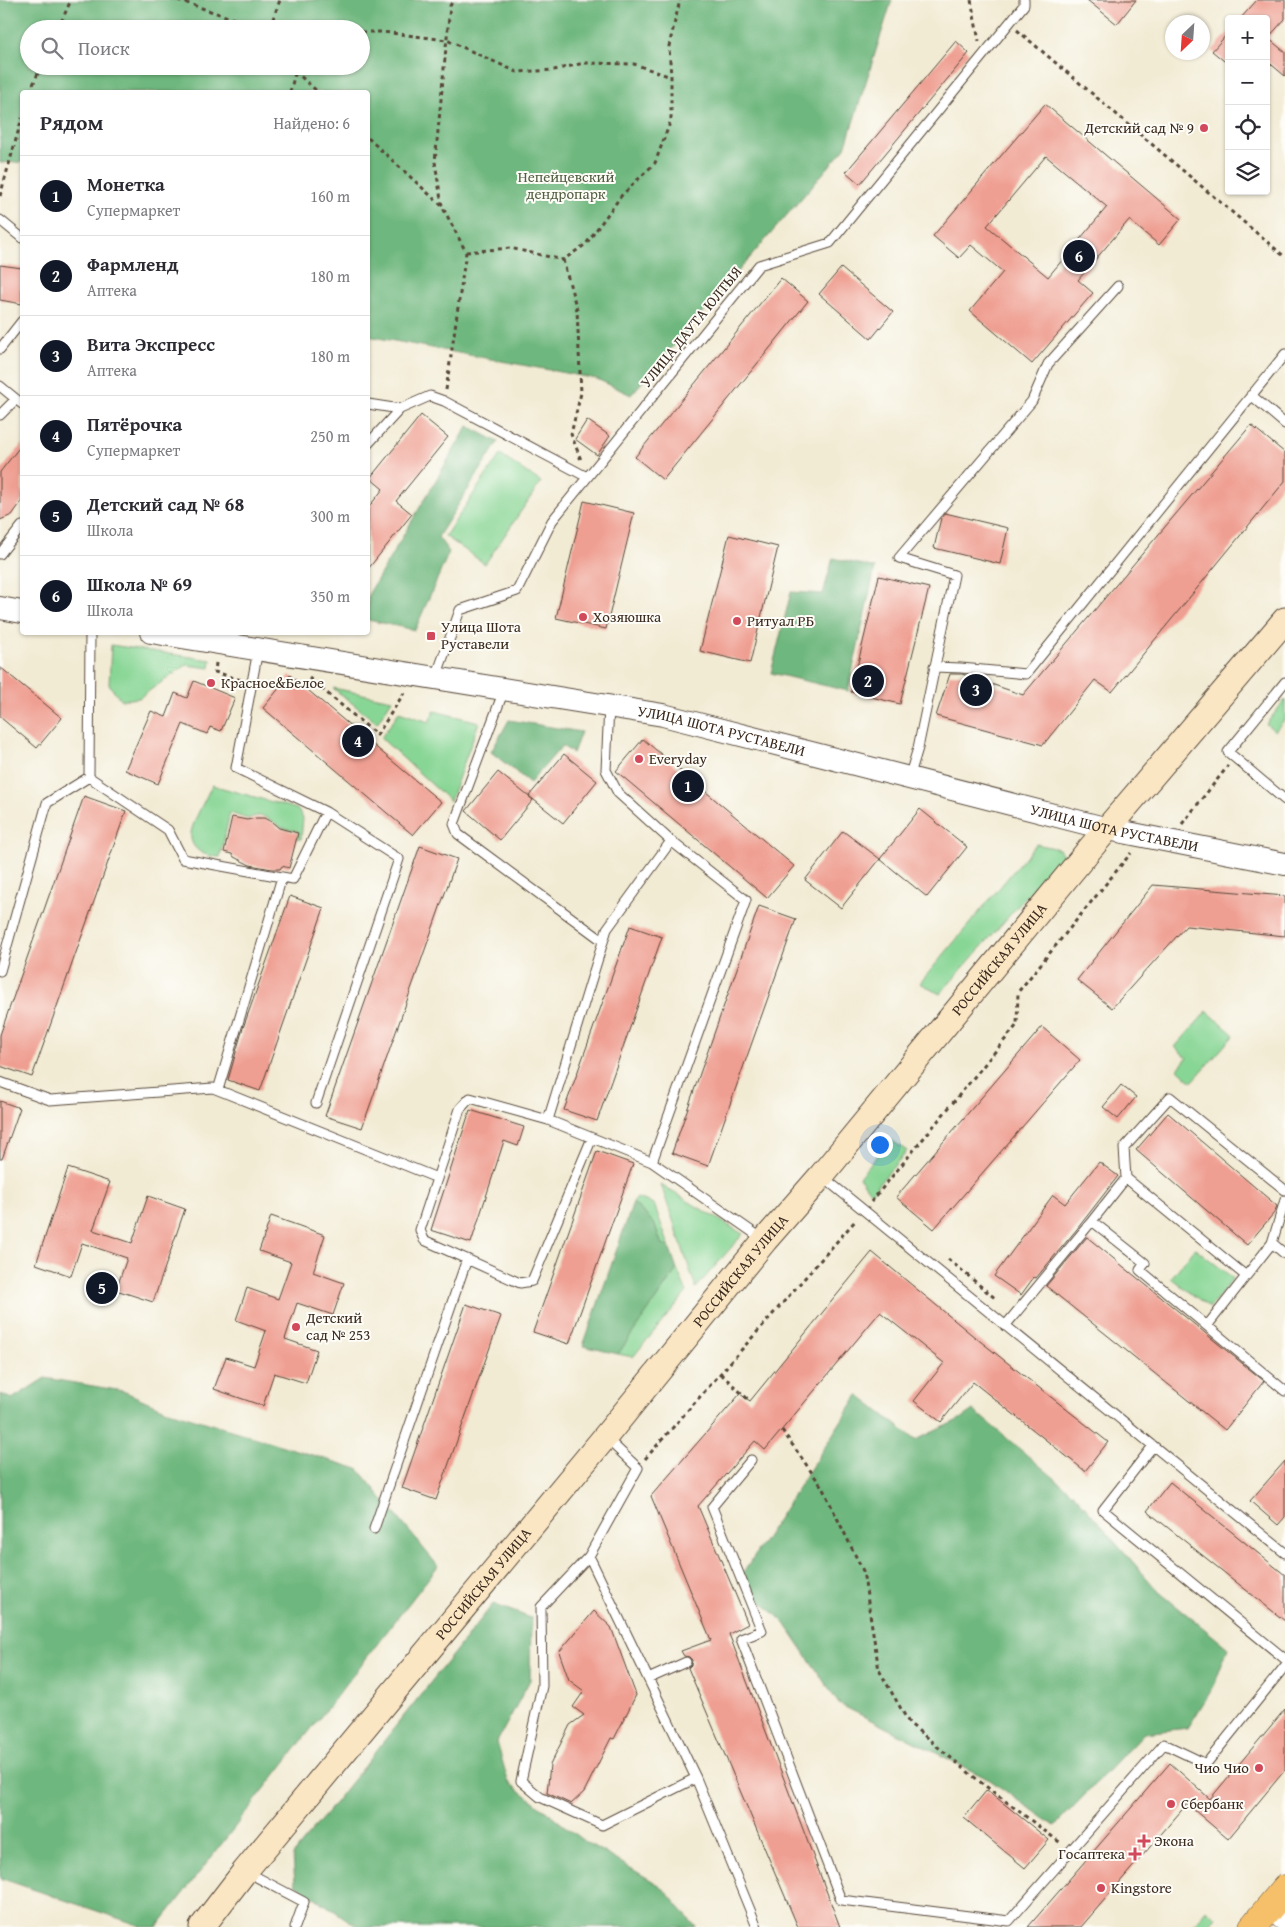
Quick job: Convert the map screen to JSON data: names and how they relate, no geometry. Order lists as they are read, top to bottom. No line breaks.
{"streets":{"main road":["РОССИЙСКАЯ УЛИЦА"],"street":["УЛИЦА ШОТА РУСТАВЕЛИ"],"lane":["УЛИЦА ДАУТА ЮЛТЫЯ"]},"crossings":[["УЛИЦА ДАУТА ЮЛТЫЯ","УЛИЦА ШОТА РУСТАВЕЛИ"],["УЛИЦА ШОТА РУСТАВЕЛИ","РОССИЙСКАЯ УЛИЦА"]],"parks":["Непейцевский дендропарк"],"places":{"other":["Детский сад № 9","Хозяюшка","Ритуал РБ","Красное&Белое","Everyday","Детский сад № 253","Чио Чио","Сбербанк","Kingstore"],"transit":["Улица Шота Руставели"],"health":["Экона","Госаптека"]},"north":"bottom left","page":{"map_buttons":["+","−"],"search":"Поиск","heading":["Рядом","Найдено: 6"],"list":[{"mark":"1","name":"Монетка","note":"Супермаркет","value":"160 m"},{"mark":"2","name":"Фармленд","note":"Аптека","value":"180 m"},{"mark":"3","name":"Вита Экспресс","note":"Аптека","value":"180 m"},{"mark":"4","name":"Пятёрочка","note":"Супермаркет","value":"250 m"},{"mark":"5","name":"Детский сад № 68","note":"Школа","value":"300 m"},{"mark":"6","name":"Школа № 69","note":"Школа","value":"350 m"}],"pins":["6","2","3","4","1","5"]}}
